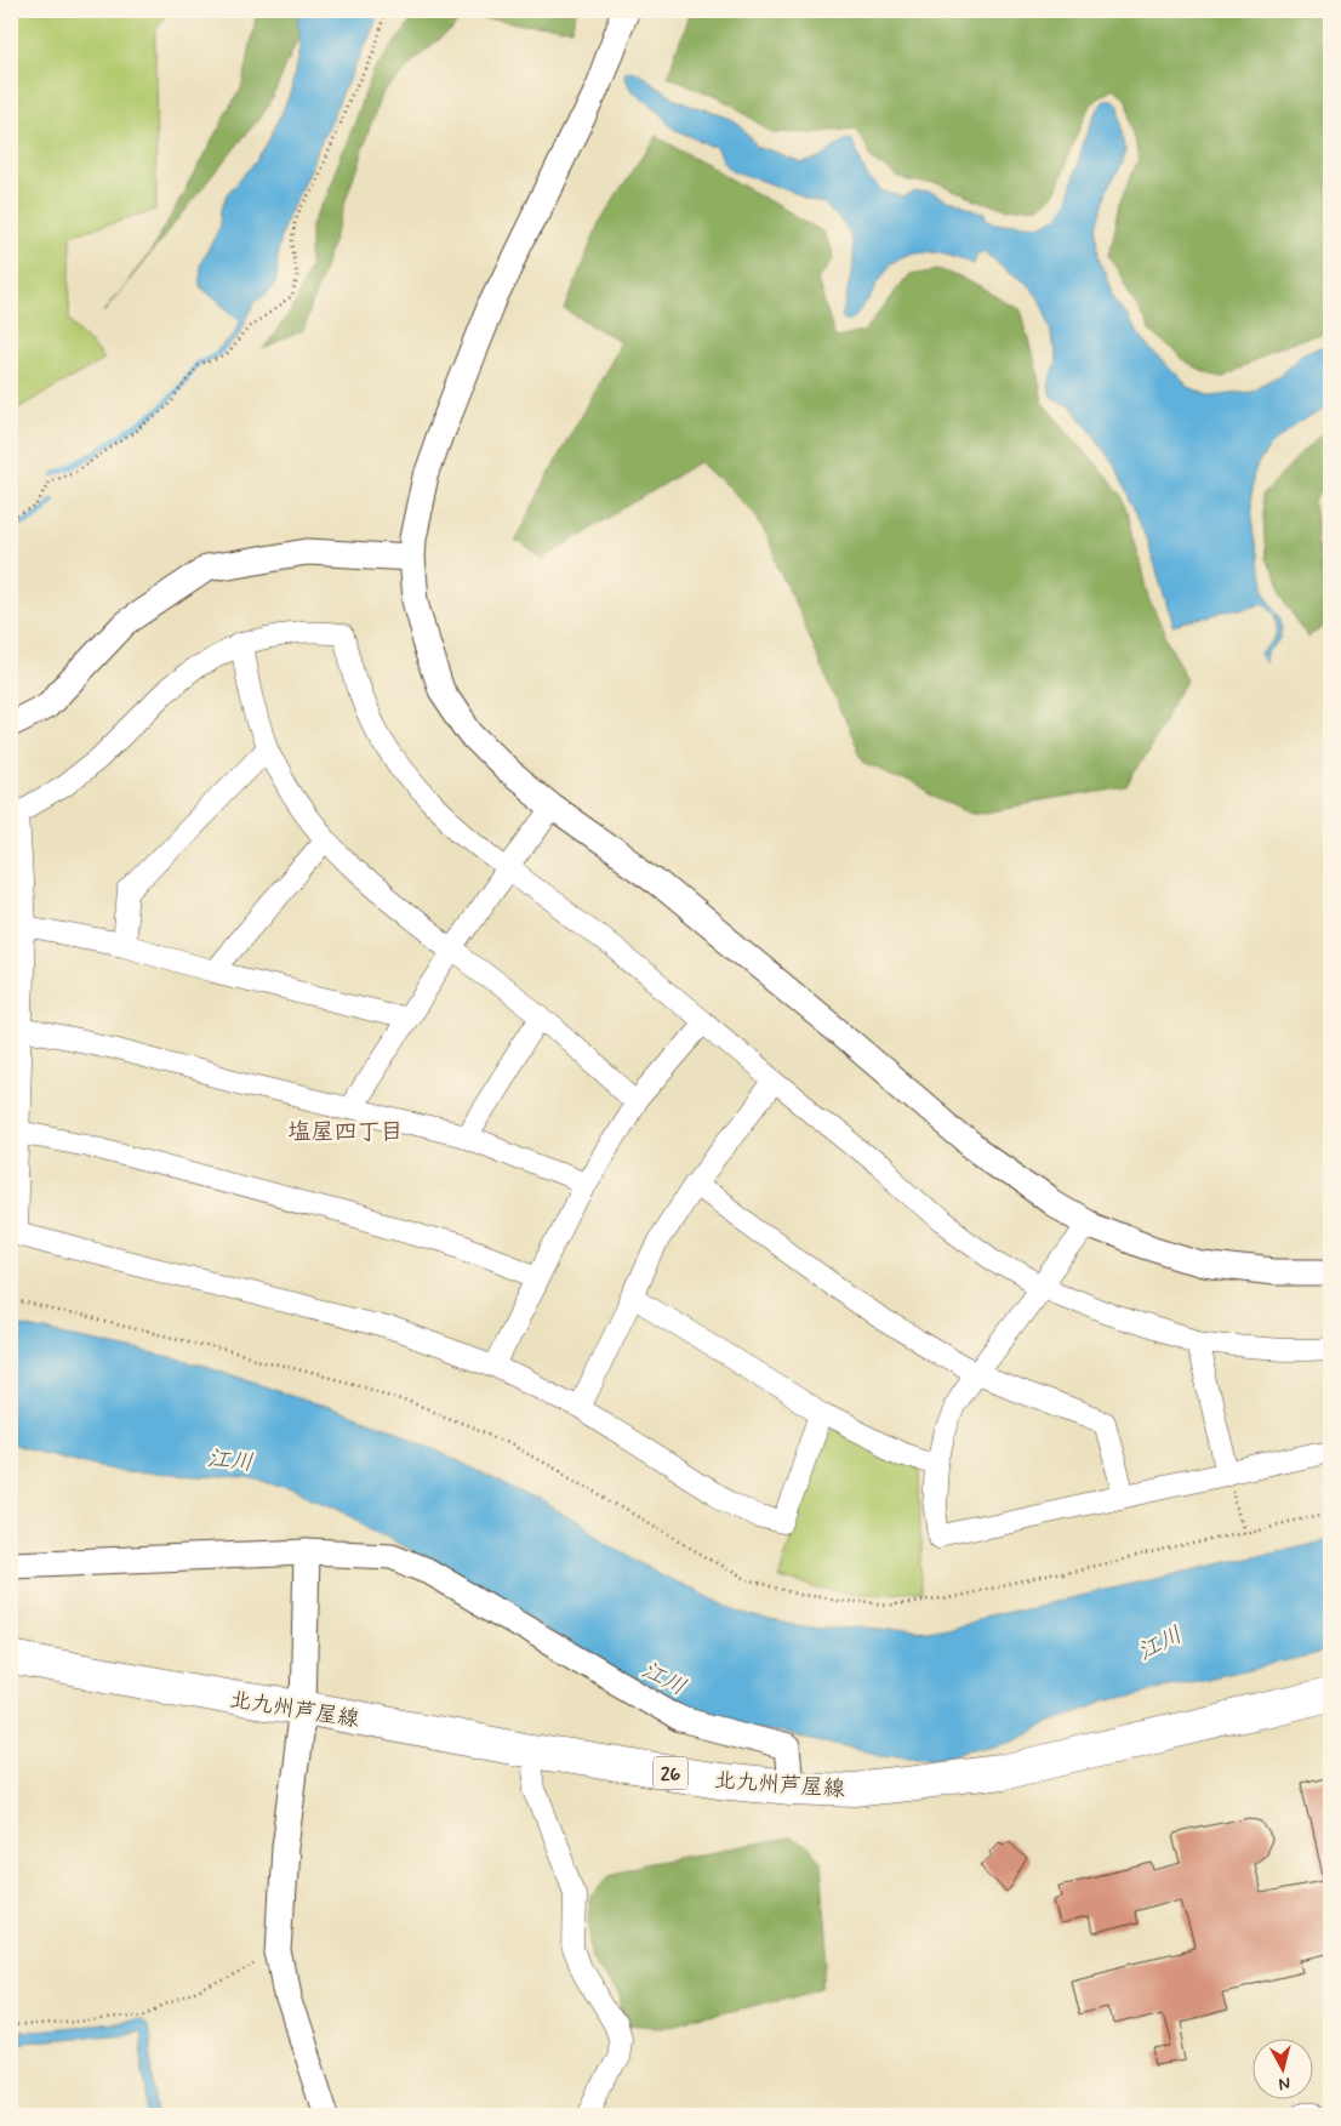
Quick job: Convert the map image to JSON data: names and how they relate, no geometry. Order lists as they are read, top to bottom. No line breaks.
{"streets":{"main road":["北九州芦屋線","26"]},"districts":["塩屋四丁目"],"water":["江川"],"north":"bottom"}
